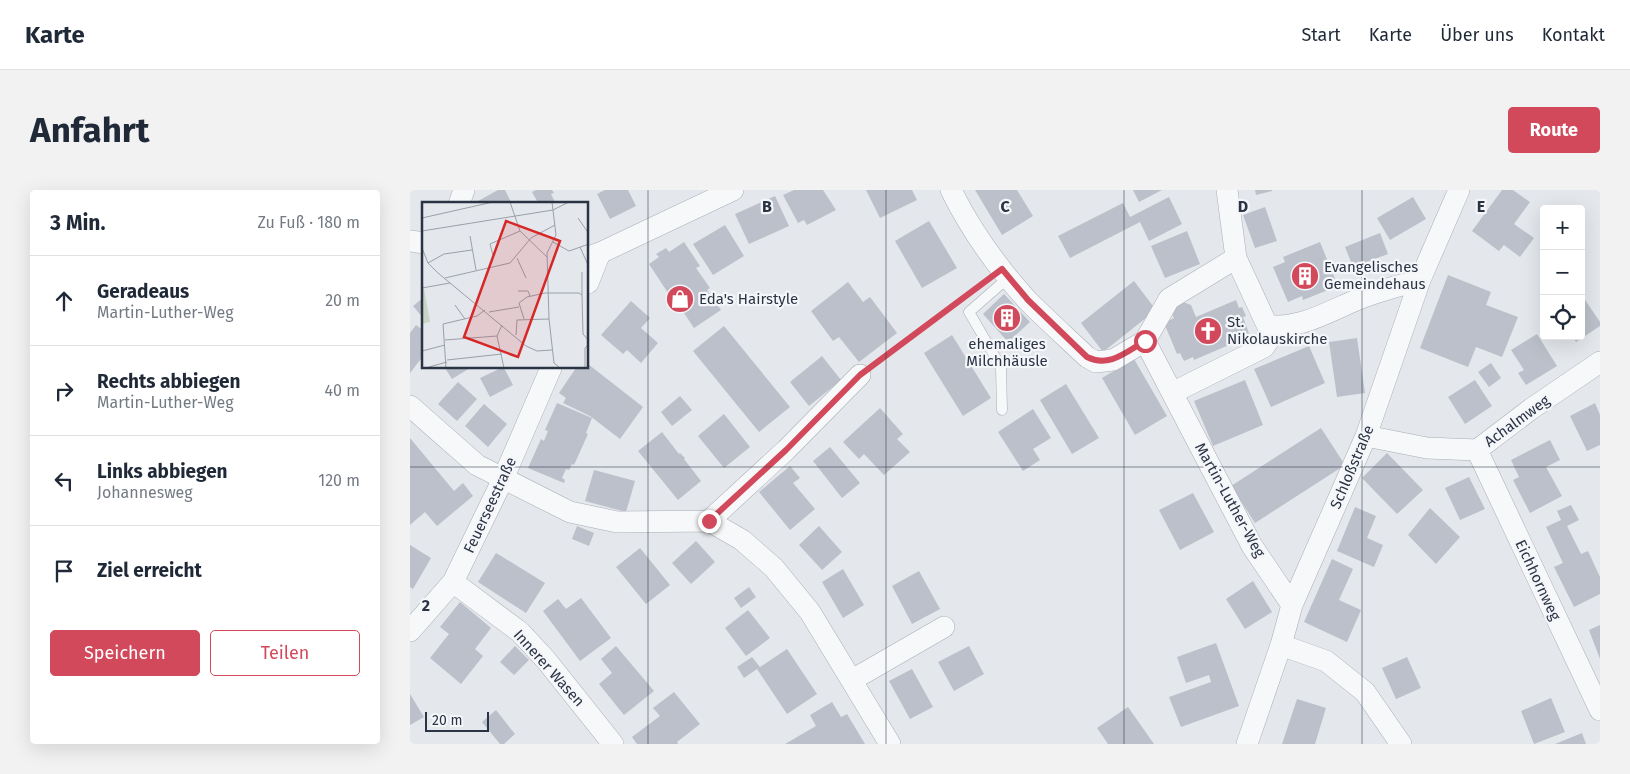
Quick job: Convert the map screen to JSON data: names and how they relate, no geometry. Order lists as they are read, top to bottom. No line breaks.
{"streets":{"street":["Achalmweg","Schloßstraße","Martin-Luther-Weg","Feuerseestraße","Eichhornweg","Innerer Wasen"]},"crossings":[["Achalmweg","Schloßstraße"],["Achalmweg","Eichhornweg"],["Schloßstraße","Martin-Luther-Weg"],["Feuerseestraße","Innerer Wasen"]],"places":{"building":["Evangelisches Gemeindehaus","ehemaliges Milchhäusle"],"shop":["Eda's Hairstyle"],"church":["St. Nikolauskirche"]},"scale_bar":"20 m","page":{"header":"Karte","nav":["Start","Karte","Über uns","Kontakt"],"buttons":["Route",["Speichern","Teilen"]],"title":"Anfahrt","heading":["3 Min.","Zu Fuß · 180 m"],"map_buttons":["+","−"],"list":[["Geradeaus","Martin-Luther-Weg","20 m"],["Rechts abbiegen","Martin-Luther-Weg","40 m"],["Links abbiegen","Johannesweg","120 m"],"Ziel erreicht"],"scale":"20 m"},"grid":{"columns":["B","C","D","E"],"rows":["2"]}}
